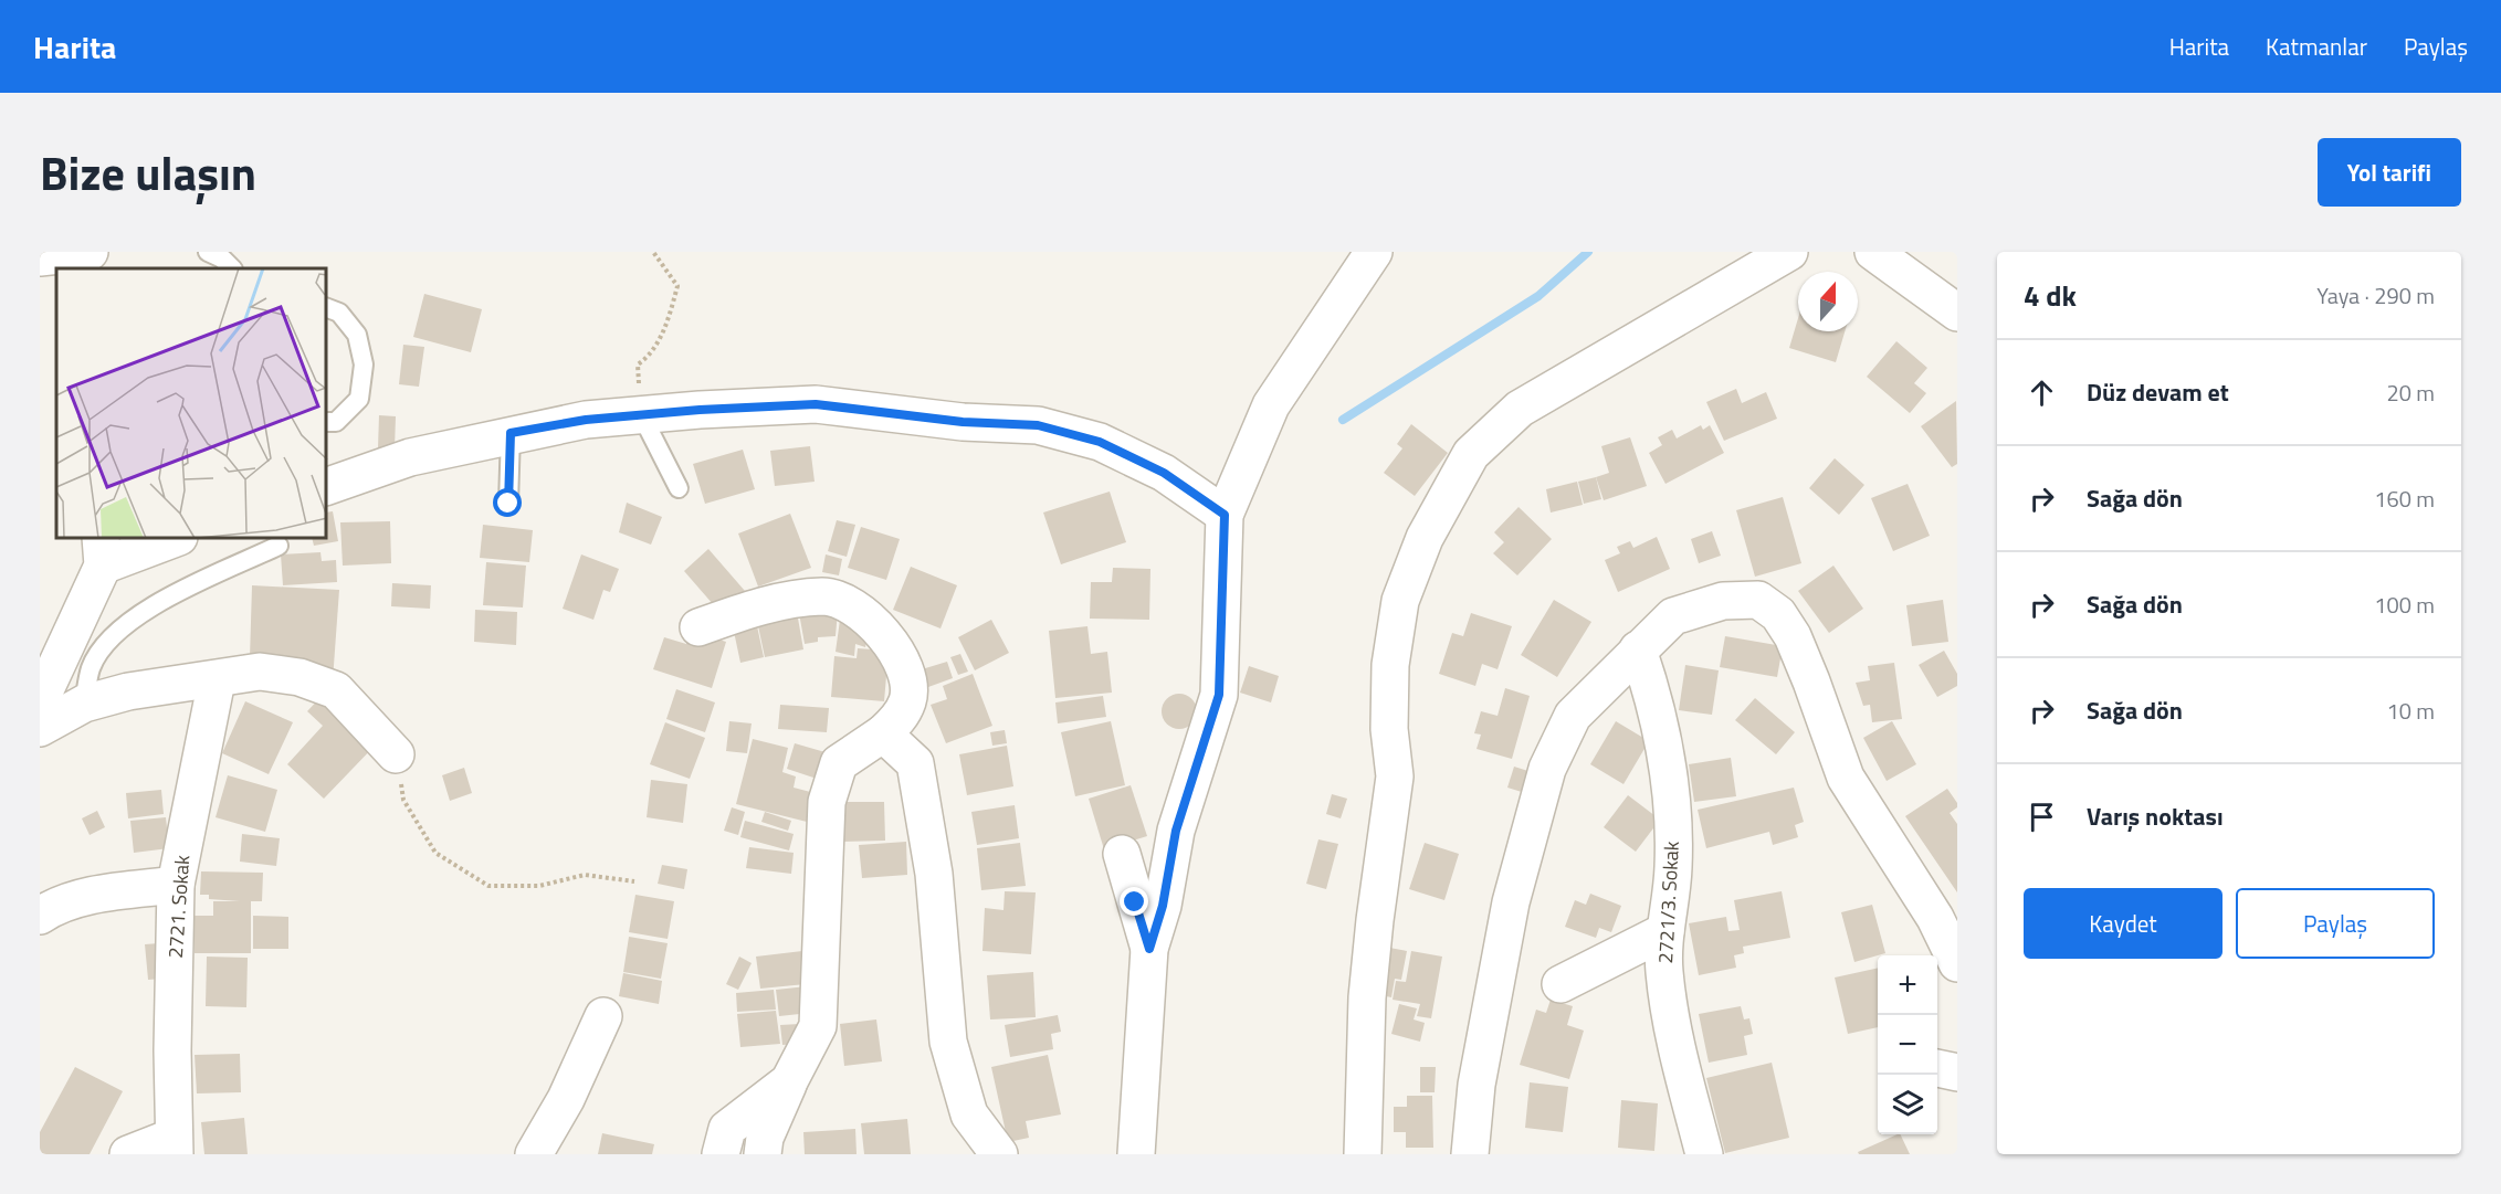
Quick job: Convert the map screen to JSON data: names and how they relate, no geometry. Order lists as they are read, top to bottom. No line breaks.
{"streets":{"street":["2721/3. Sokak","2721. Sokak"]},"north":"top","page":{"header":"Harita","nav":["Harita","Katmanlar","Paylaş"],"title":"Bize ulaşın","buttons":["Yol tarifi",["Kaydet","Paylaş"]],"heading":["4 dk","Yaya · 290 m"],"list":[["Düz devam et","20 m"],["Sağa dön","160 m"],["Sağa dön","100 m"],["Sağa dön","10 m"],"Varış noktası"],"map_buttons":["+","−"]}}
